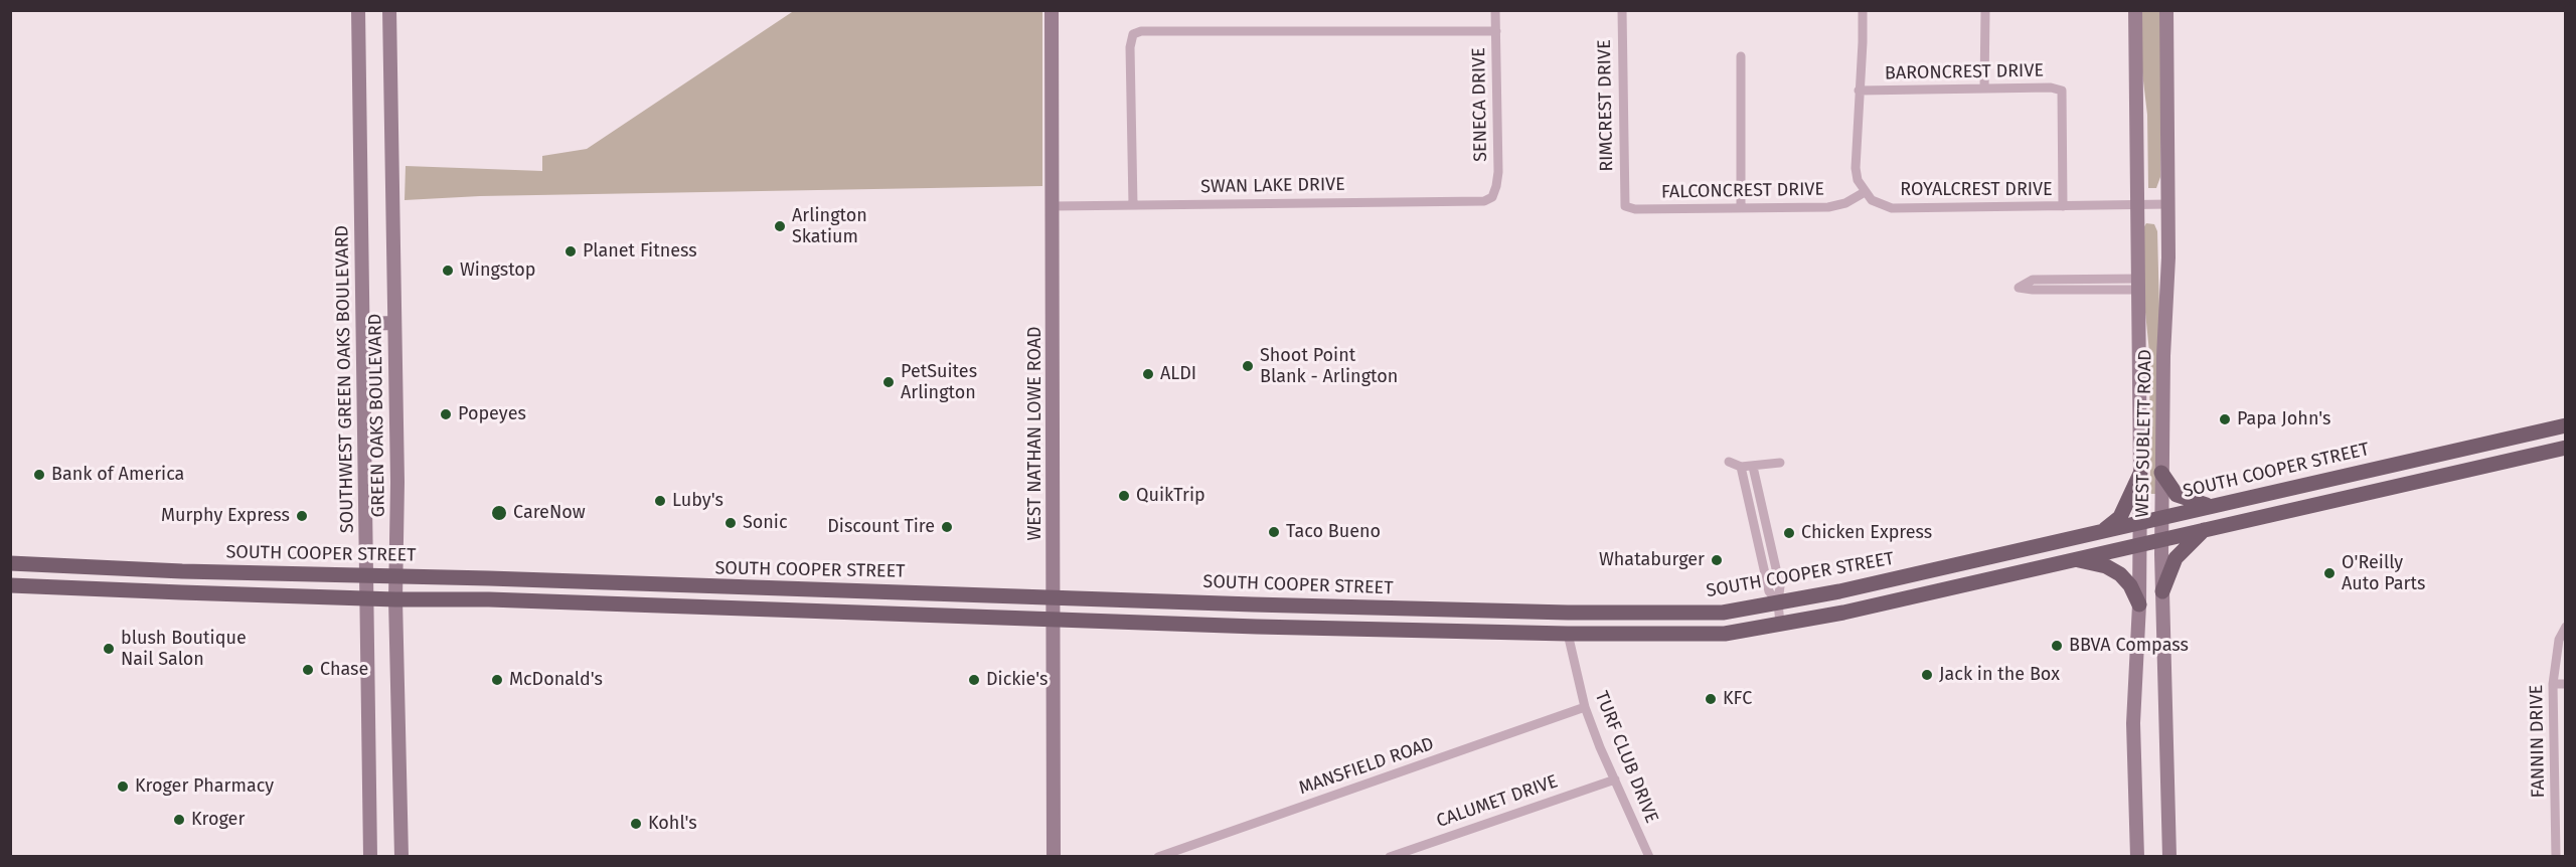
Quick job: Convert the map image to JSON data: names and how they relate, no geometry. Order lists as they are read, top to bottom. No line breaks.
{"streets":{"main road":["SOUTHWEST GREEN OAKS BOULEVARD","GREEN OAKS BOULEVARD","WEST NATHAN LOWE ROAD","WEST SUBLETT ROAD","SOUTH COOPER STREET"],"street":["BARONCREST DRIVE","SENECA DRIVE","RIMCREST DRIVE","SWAN LAKE DRIVE","ROYALCREST DRIVE","FALCONCREST DRIVE","FANNIN DRIVE","TURF CLUB DRIVE","MANSFIELD ROAD","CALUMET DRIVE"]},"crossings":[["BARONCREST DRIVE","ROYALCREST DRIVE"],["SENECA DRIVE","SWAN LAKE DRIVE"],["RIMCREST DRIVE","FALCONCREST DRIVE"],["SWAN LAKE DRIVE","WEST NATHAN LOWE ROAD"],["ROYALCREST DRIVE","FALCONCREST DRIVE"],["ROYALCREST DRIVE","WEST SUBLETT ROAD"],["SOUTHWEST GREEN OAKS BOULEVARD","SOUTH COOPER STREET"],["GREEN OAKS BOULEVARD","SOUTH COOPER STREET"],["WEST NATHAN LOWE ROAD","SOUTH COOPER STREET"],["WEST SUBLETT ROAD","SOUTH COOPER STREET"],["TURF CLUB DRIVE","MANSFIELD ROAD"],["TURF CLUB DRIVE","CALUMET DRIVE"]],"places":["Arlington Skatium","Planet Fitness","Wingstop","Shoot Point Blank - Arlington","ALDI","PetSuites Arlington","Popeyes","Papa John's","Bank of America","QuikTrip","Luby's","CareNow","Murphy Express","Sonic","Discount Tire","Taco Bueno","Chicken Express","Whataburger","O'Reilly Auto Parts","BBVA Compass","blush Boutique Nail Salon","Chase","Jack in the Box","McDonald's","Dickie's","KFC","Kroger Pharmacy","Kroger","Kohl's"]}
